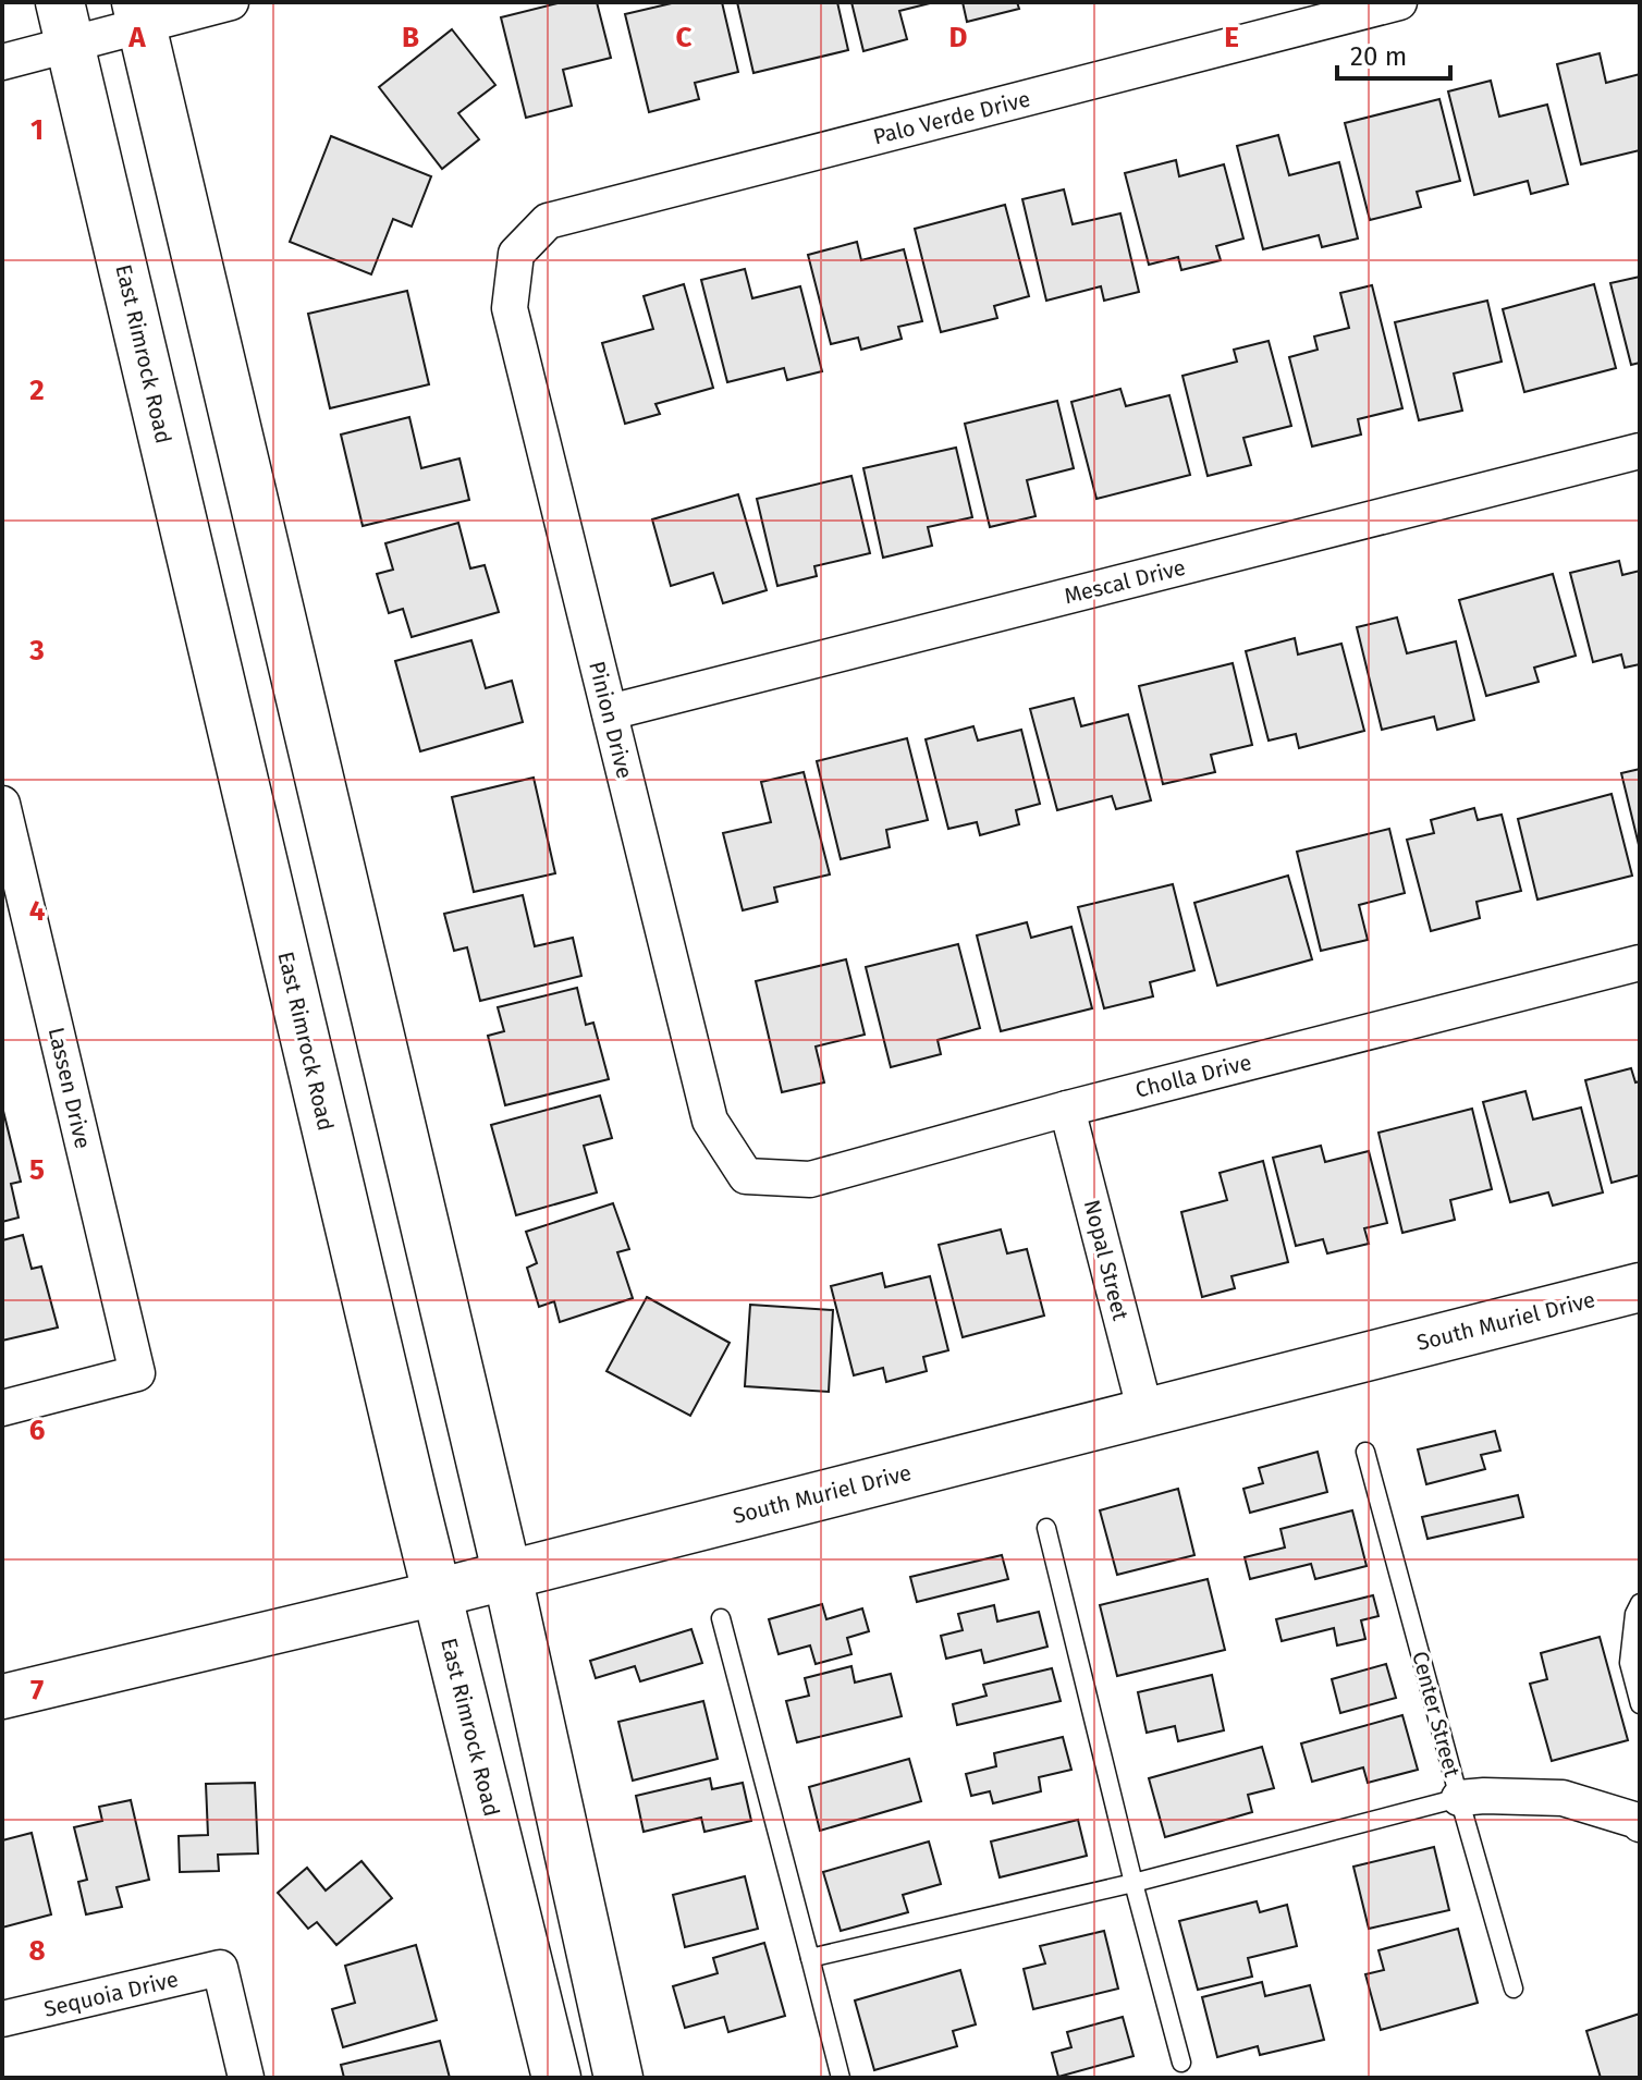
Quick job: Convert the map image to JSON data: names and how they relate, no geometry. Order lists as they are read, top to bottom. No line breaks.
{"streets":{"main road":["East Rimrock Road","South Muriel Drive"],"street":["Palo Verde Drive","Mescal Drive","Pinion Drive","Cholla Drive","Lassen Drive","Nopal Street","Center Street","Sequoia Drive"]},"crossings":[["Palo Verde Drive","Pinion Drive"],["East Rimrock Road","South Muriel Drive"],["Mescal Drive","Pinion Drive"],["Pinion Drive","Cholla Drive"],["Cholla Drive","Nopal Street"],["Nopal Street","South Muriel Drive"]],"scale_bar":"20 m","grid":{"columns":["A","B","C","D","E"],"rows":["1","2","3","4","5","6","7","8"]}}
